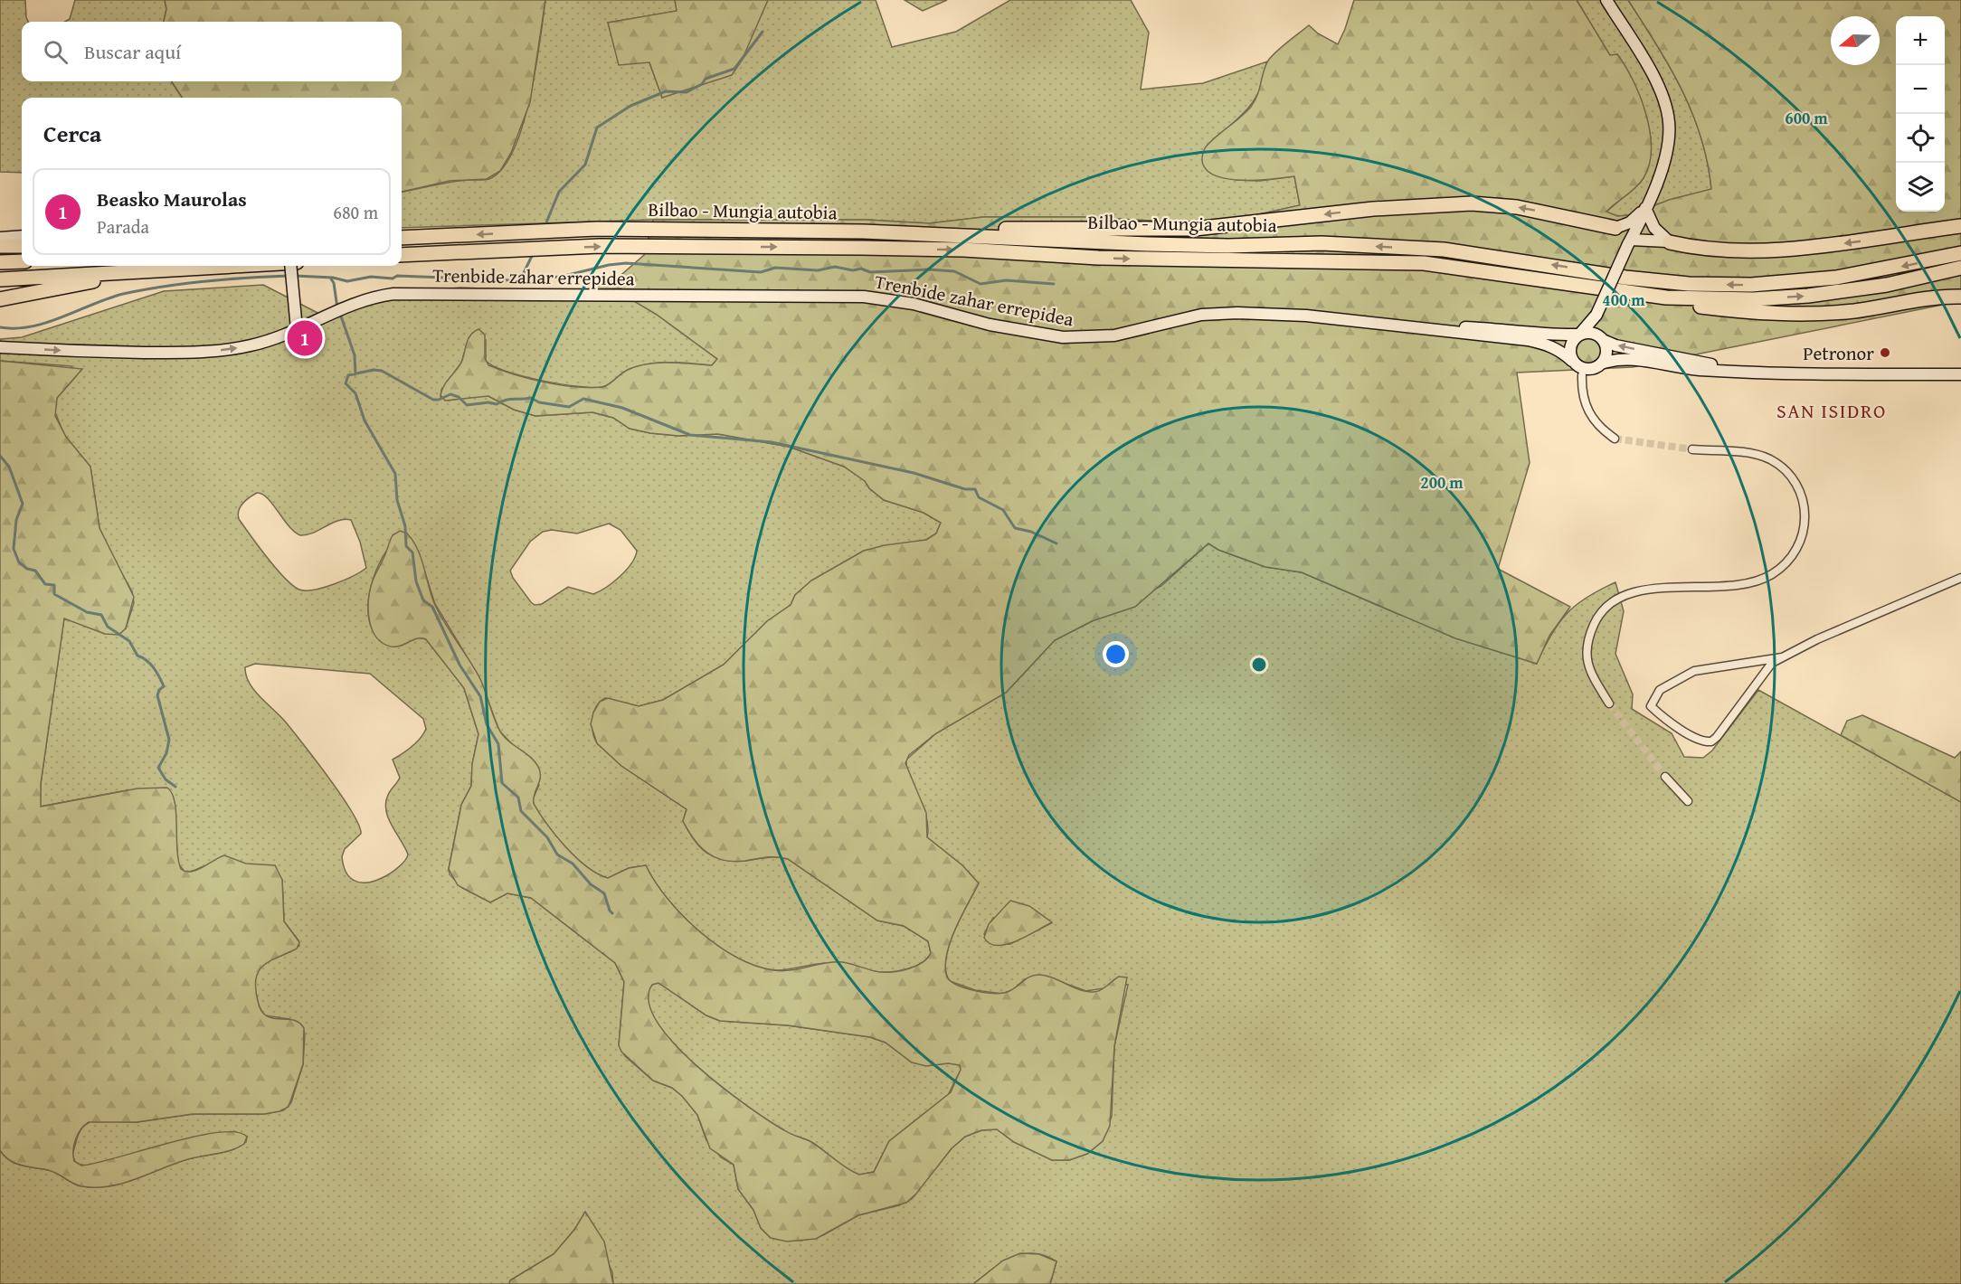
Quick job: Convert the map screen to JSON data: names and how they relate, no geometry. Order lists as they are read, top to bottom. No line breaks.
{"streets":{"highway":["Bilbao - Mungia autobia"],"street":["Trenbide zahar errepidea"]},"districts":["SAN ISIDRO"],"places":["Petronor"],"north":"left","page":{"map_buttons":["+","−"],"search":"Buscar aquí","heading":"Cerca","list":[{"mark":"1","name":"Beasko Maurolas","note":"Parada","value":"680 m"}],"pins":"1"},"rings":["600 m","400 m","200 m"]}
